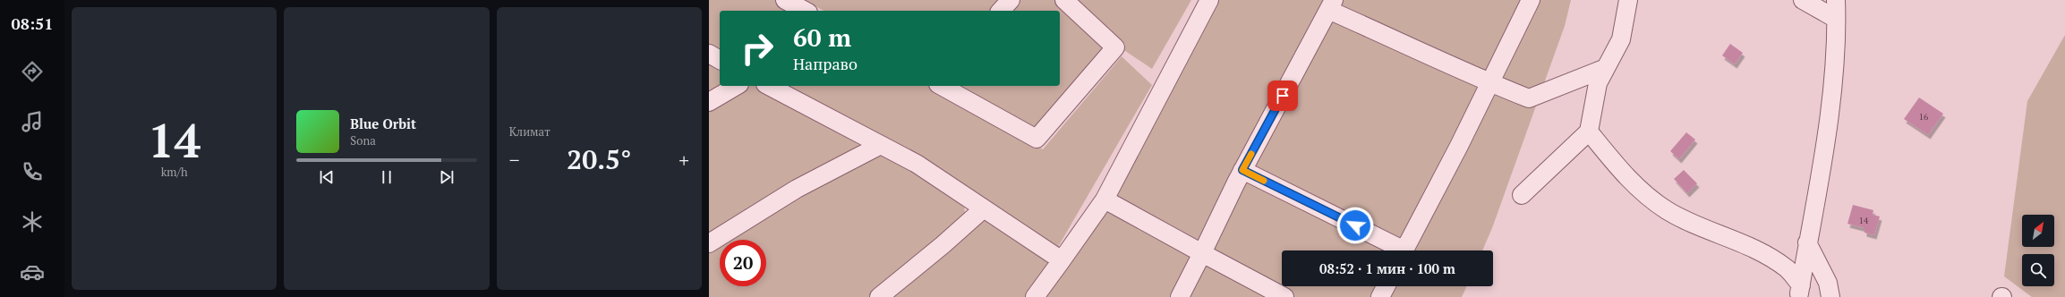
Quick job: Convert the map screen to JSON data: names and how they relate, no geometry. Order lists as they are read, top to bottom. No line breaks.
{"house_numbers":["16","14"],"north":"top right","page":{"tabs":"08:51","tile":[["14","km/h"],"Климат"],"turn":["60 m","Направо"],"song":["Blue Orbit","Sona"],"heat":["−","20.5°","+"],"limit":"20","trip":"08:52 · 1 мин · 100 m"}}
